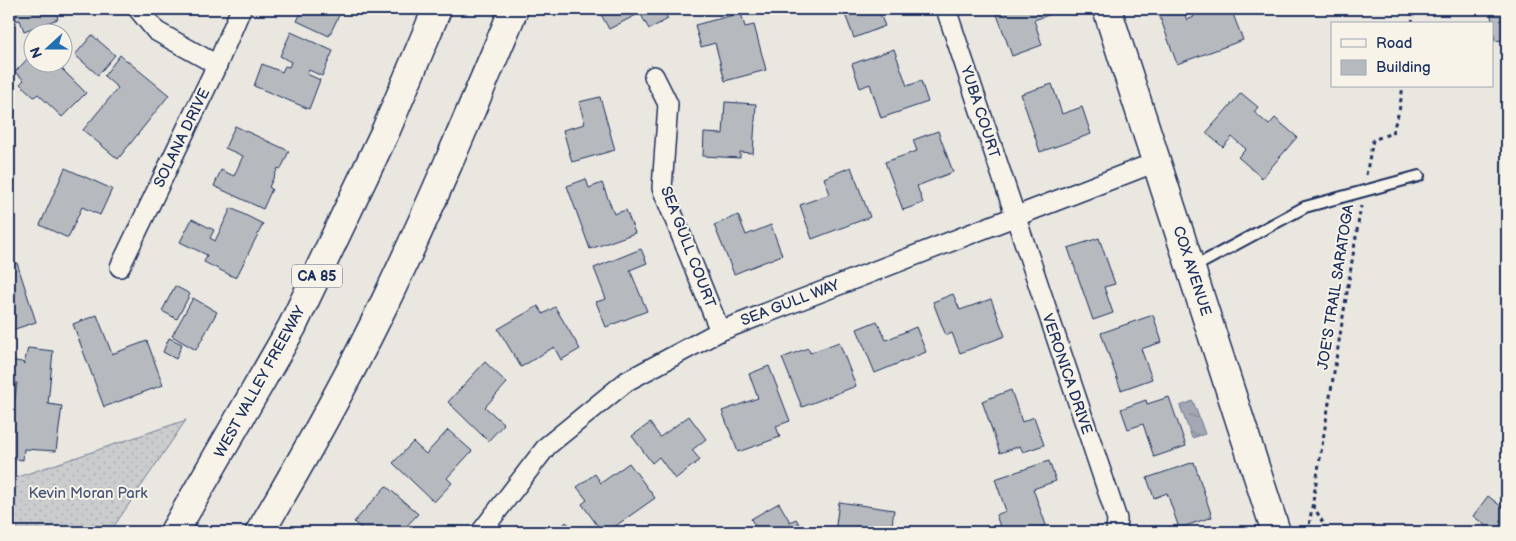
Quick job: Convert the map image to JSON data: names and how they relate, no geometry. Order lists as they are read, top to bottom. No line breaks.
{"streets":{"main road":["COX AVENUE","CA 85","WEST VALLEY FREEWAY"],"street":["YUBA COURT","SOLANA DRIVE","SEA GULL COURT","SEA GULL WAY","VERONICA DRIVE"],"path":["JOE'S TRAIL SARATOGA"]},"crossings":[["YUBA COURT","SEA GULL WAY"],["YUBA COURT","VERONICA DRIVE"],["SEA GULL COURT","SEA GULL WAY"],["COX AVENUE","SEA GULL WAY"],["SEA GULL WAY","VERONICA DRIVE"]],"parks":["Kevin Moran Park"],"legend":["Road","Building"],"north":"left"}
